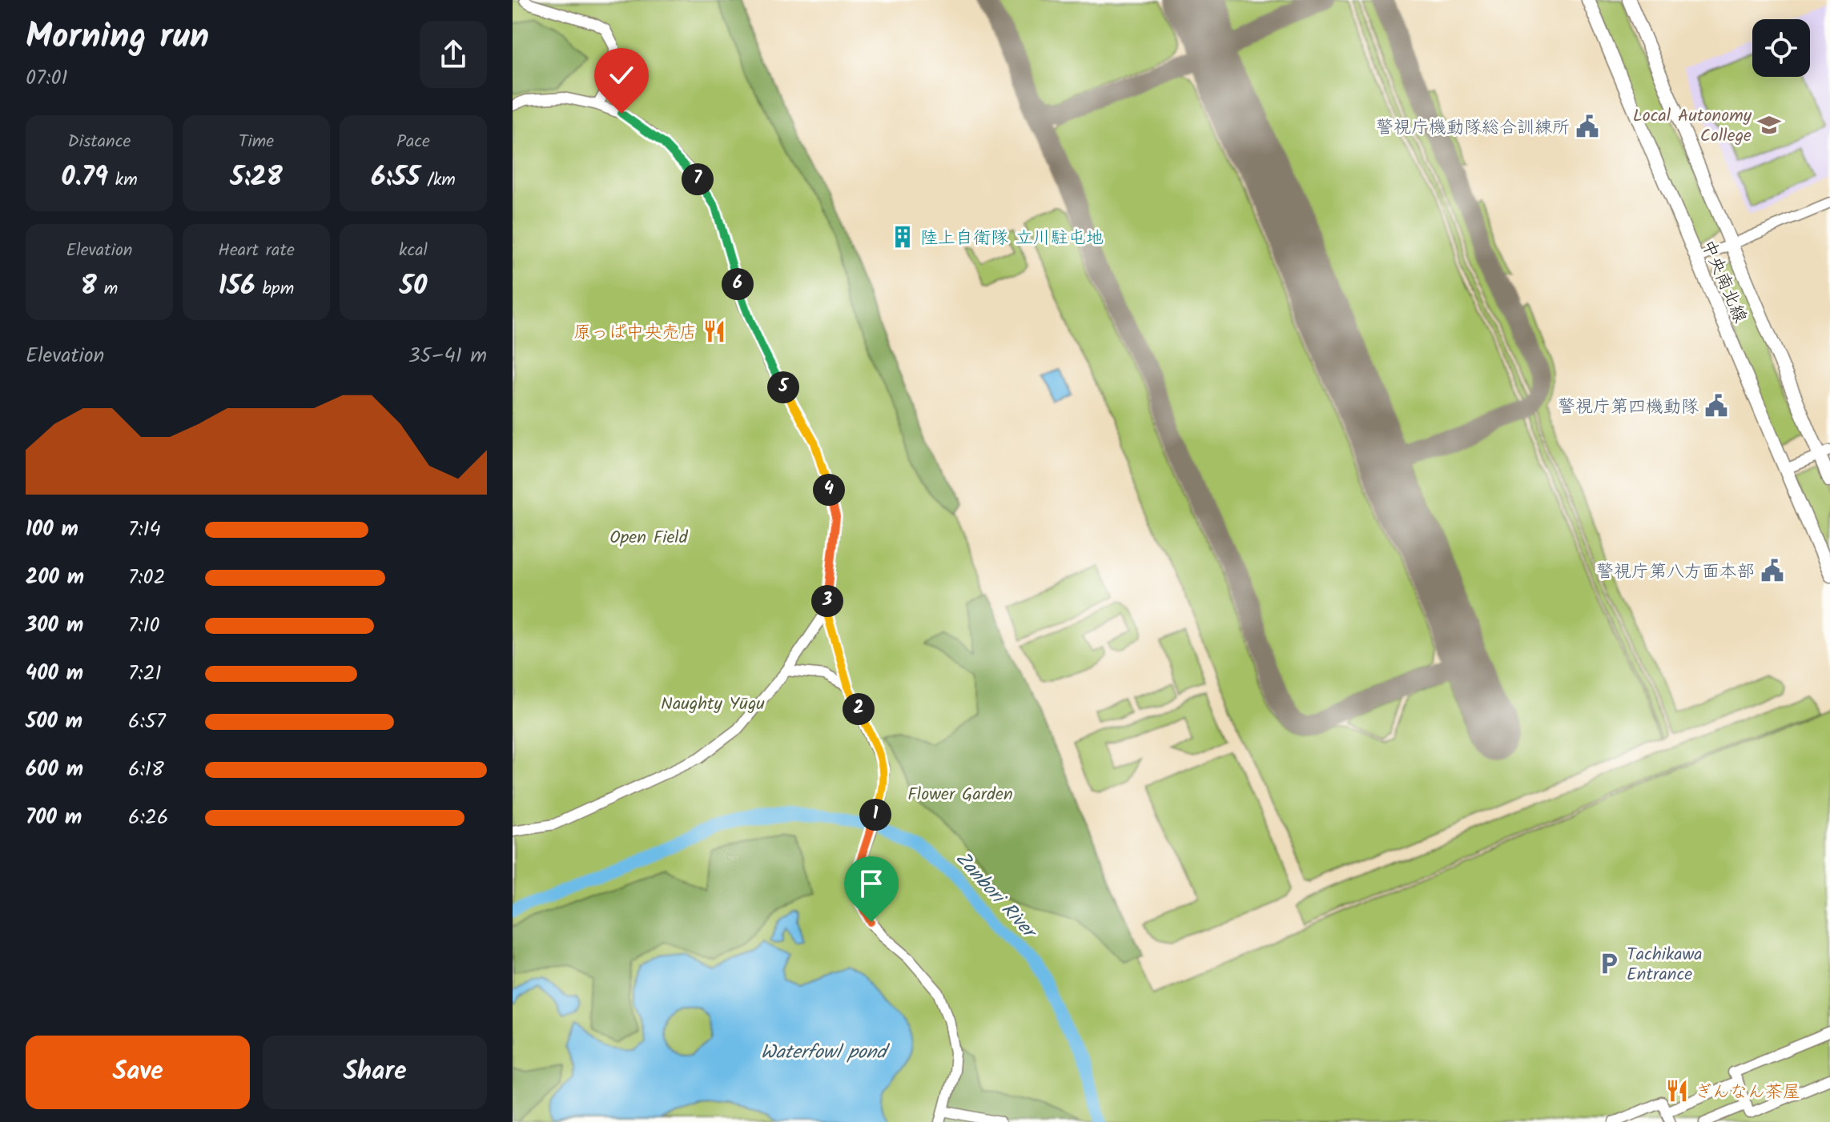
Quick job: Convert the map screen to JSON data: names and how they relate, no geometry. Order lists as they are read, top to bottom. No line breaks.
{"streets":{"main road":["中央南北線"]},"water":["Zanbori River","Waterfowl pond"],"parks":["Open Field","Naughty Yūgu","Flower Garden"],"places":{"school or university":["Local Autonomy College"],"public building":["警視庁機動隊総合訓練所","警視庁第四機動隊","警視庁第八方面本部"],"building":["陸上自衛隊 立川駐屯地"],"restaurant":["原っぱ中央売店","ぎんなん茶屋"],"parking":["Tachikawa Entrance"]},"page":{"heading":["Morning run","07:01"],"stats":[["Distance","0.79 km"],["Time","5:28"],["Pace","6:55 /km"],["Elevation","8 m"],["Heart rate","156 bpm"],["kcal","50"]],"pins":["7","6","5","4","3","2","1"],"chart":["Elevation","35–41 m"],"list":[{"name":"100 m","note":"7:14"},{"name":"200 m","note":"7:02"},{"name":"300 m","note":"7:10"},{"name":"400 m","note":"7:21"},{"name":"500 m","note":"6:57"},{"name":"600 m","note":"6:18"},{"name":"700 m","note":"6:26"}],"buttons":["Save","Share"]}}
